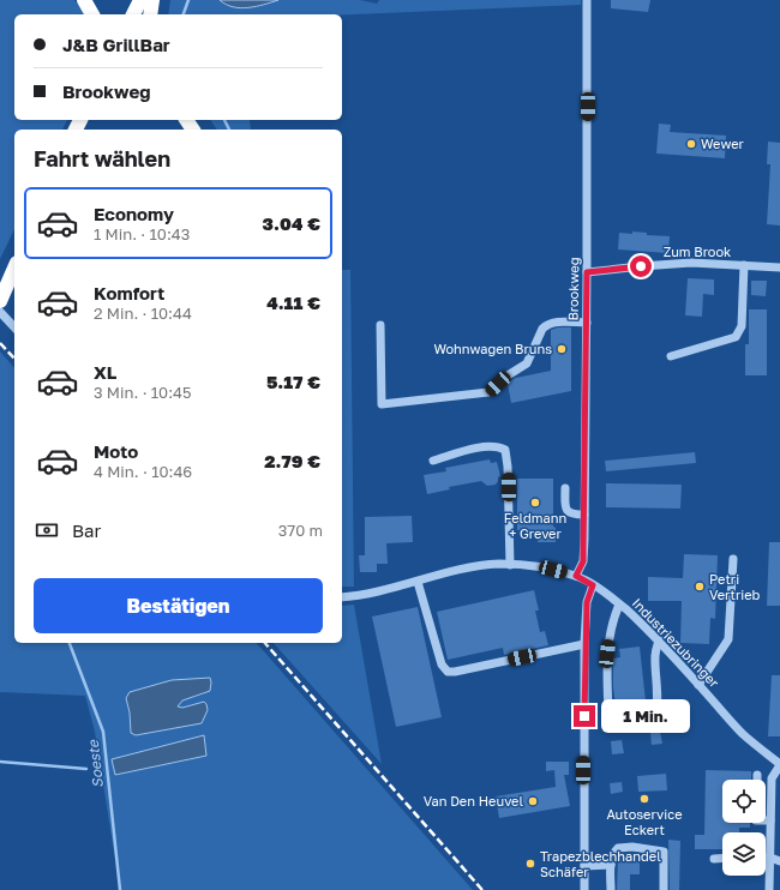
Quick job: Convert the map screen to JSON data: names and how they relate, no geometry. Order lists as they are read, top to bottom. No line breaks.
{"streets":{"street":["Zum Brook","Brookweg","Industriezubringer"]},"crossings":[["Zum Brook","Brookweg"],["Brookweg","Industriezubringer"]],"water":["Soeste"],"places":["Wewer","Wohnwagen Bruns","Feldmann + Grever","Petri Vertrieb","Autoservice Eckert","Van Den Heuvel","Trapezblechhandel Schäfer"],"page":{"banner":["J&B GrillBar","Brookweg"],"heading":"Fahrt wählen","list":[{"name":"Economy","note":"1 Min. · 10:43","value":"3.04 €"},{"name":"Komfort","note":"2 Min. · 10:44","value":"4.11 €"},{"name":"XL","note":"3 Min. · 10:45","value":"5.17 €"},{"name":"Moto","note":"4 Min. · 10:46","value":"2.79 €"}],"pay":["Bar","370 m"],"buttons":"Bestätigen","bubble":"1 Min."}}
